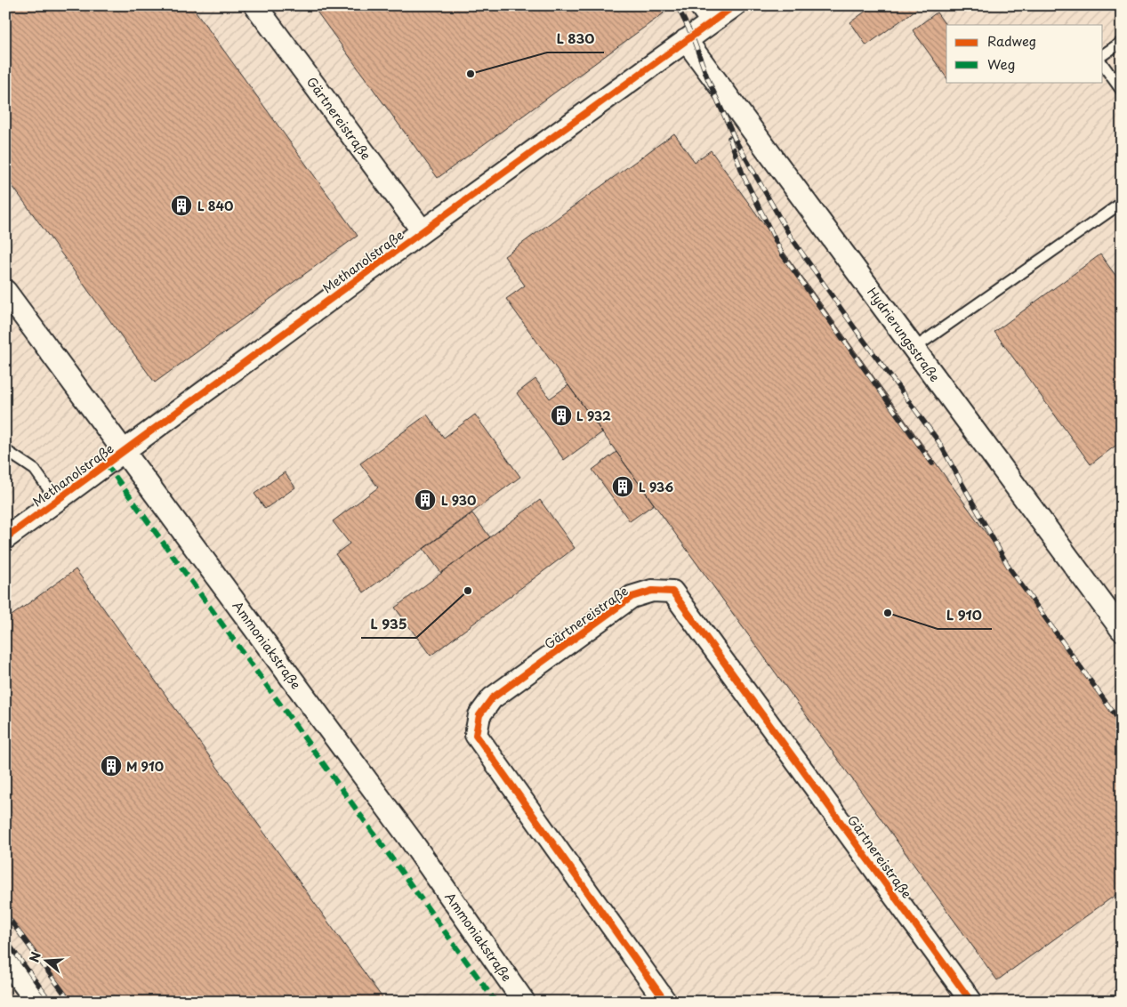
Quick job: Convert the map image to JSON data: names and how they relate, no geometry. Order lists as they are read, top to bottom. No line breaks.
{"streets":{"street":["Gärtnereistraße","Methanolstraße","Hydrierungsstraße","Ammoniakstraße"]},"crossings":[["Gärtnereistraße","Methanolstraße"],["Methanolstraße","Hydrierungsstraße"],["Methanolstraße","Ammoniakstraße"]],"places":{"other":["L 830","L 935","L 910"],"building":["L 840","L 932","L 936","L 930","M 910"]},"legend":["Radweg","Weg"],"north":"left"}
